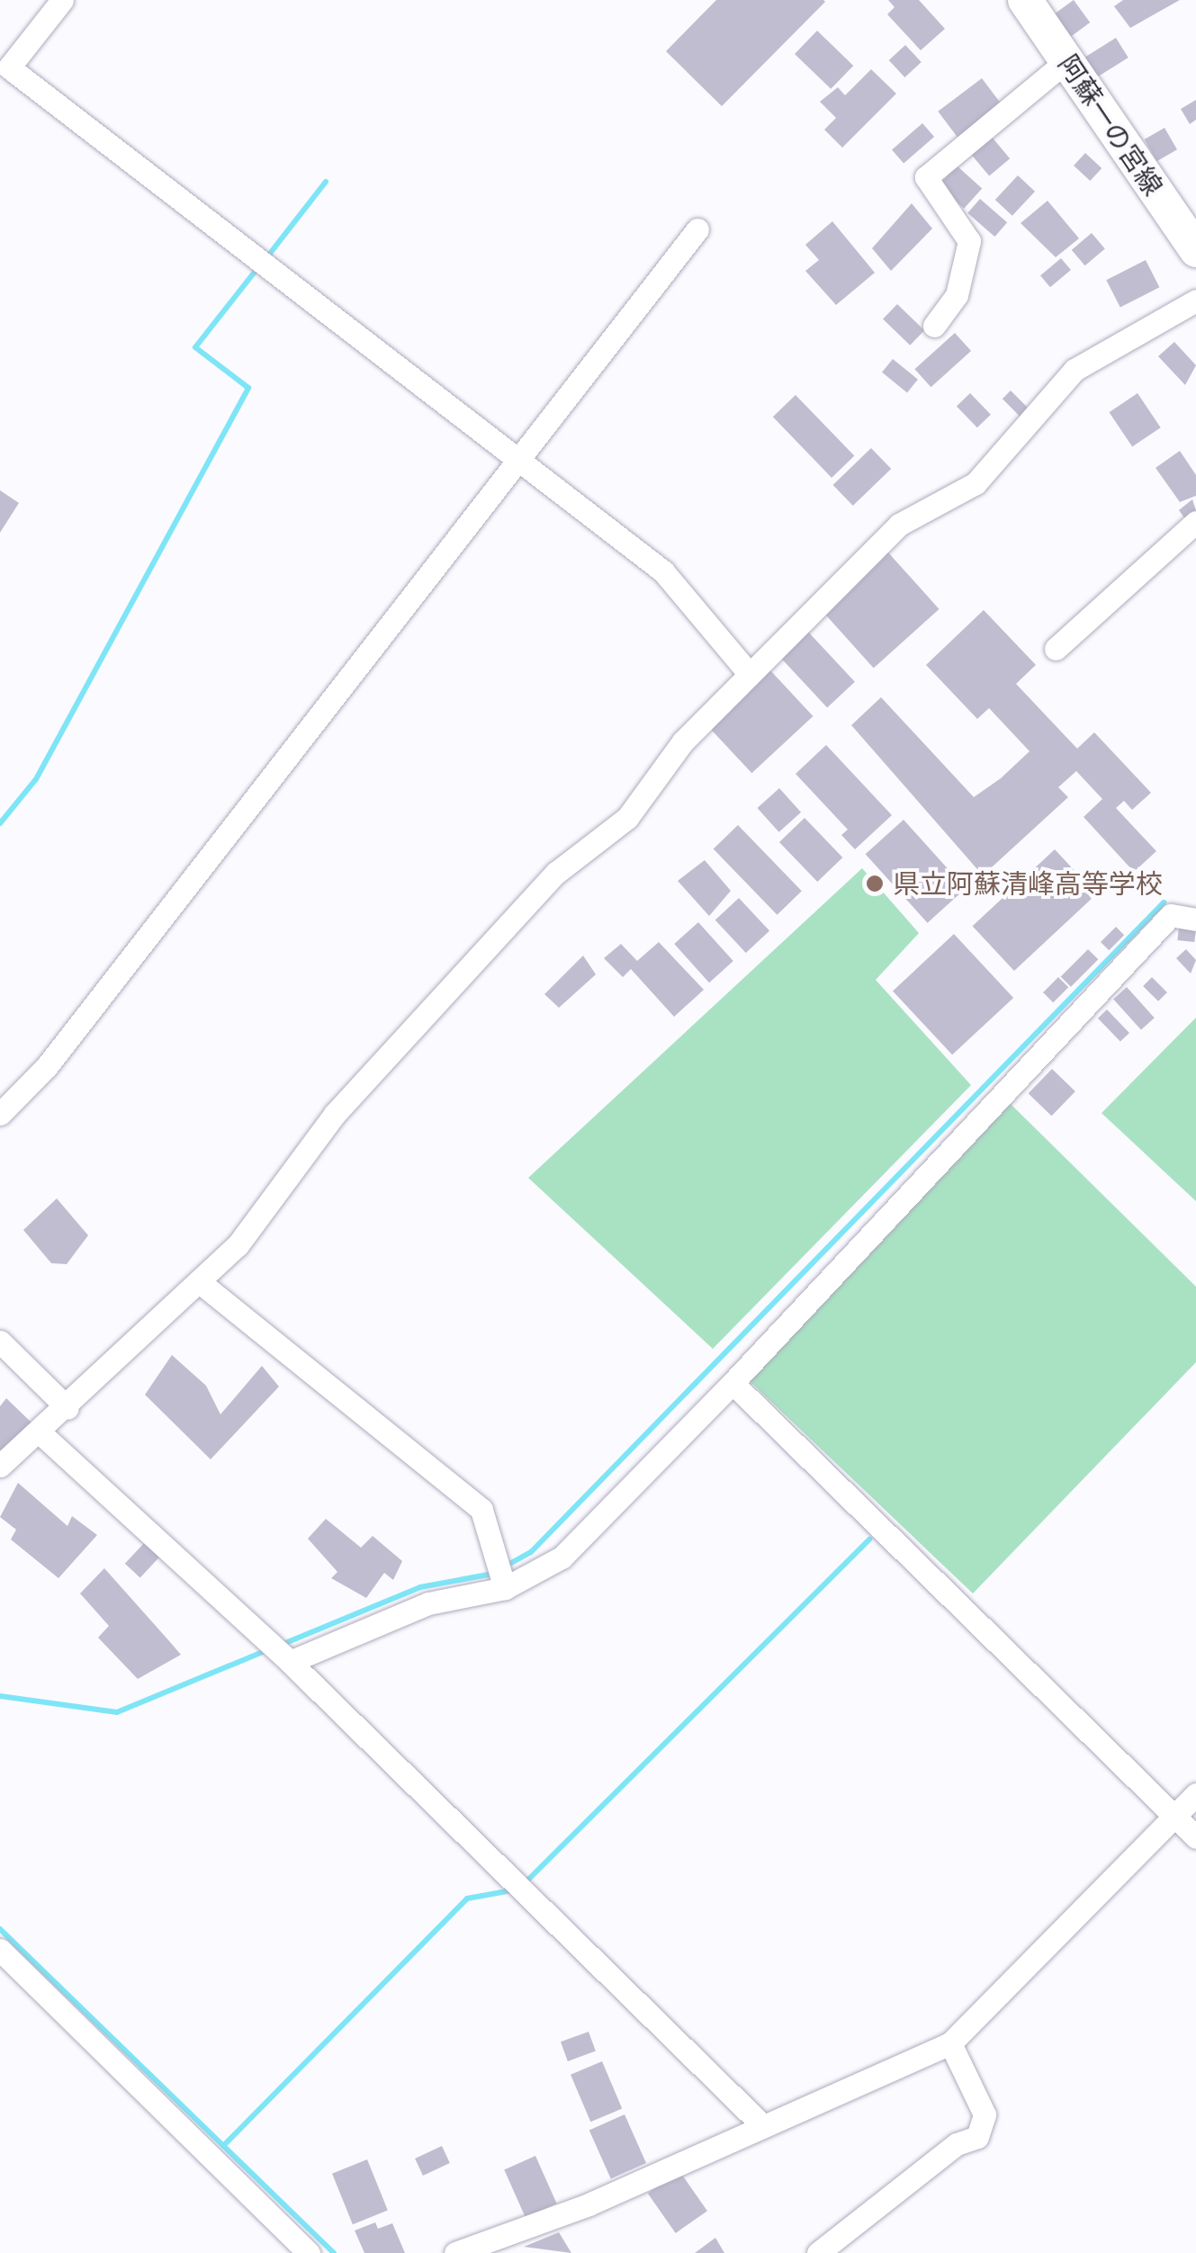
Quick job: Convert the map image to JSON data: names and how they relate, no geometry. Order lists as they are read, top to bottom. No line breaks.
{"streets":{"main road":["阿蘇一の宮線"]},"places":["県立阿蘇清峰高等学校"]}
